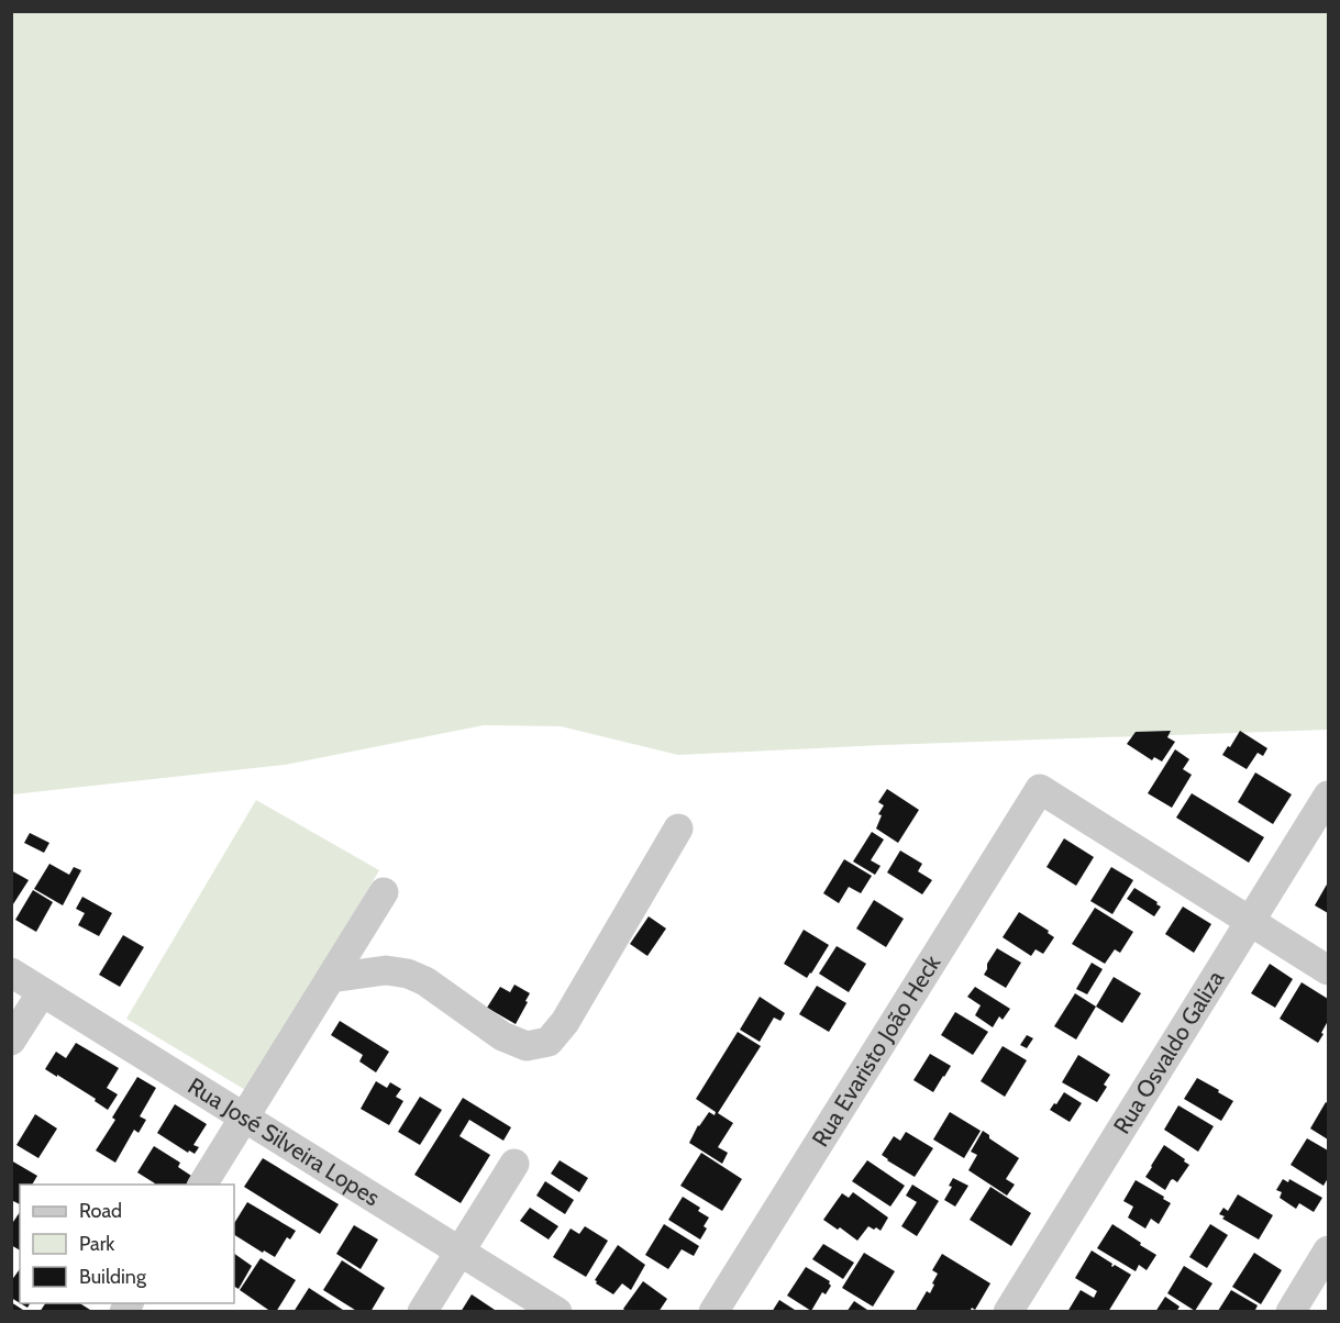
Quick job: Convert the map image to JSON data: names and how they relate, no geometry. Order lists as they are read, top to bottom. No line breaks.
{"streets":{"street":["Rua Evaristo João Heck","Rua Osvaldo Galiza","Rua José Silveira Lopes"]},"crossings":[["Rua Evaristo João Heck","Rua Osvaldo Galiza"]],"legend":["Road","Park","Building"]}
